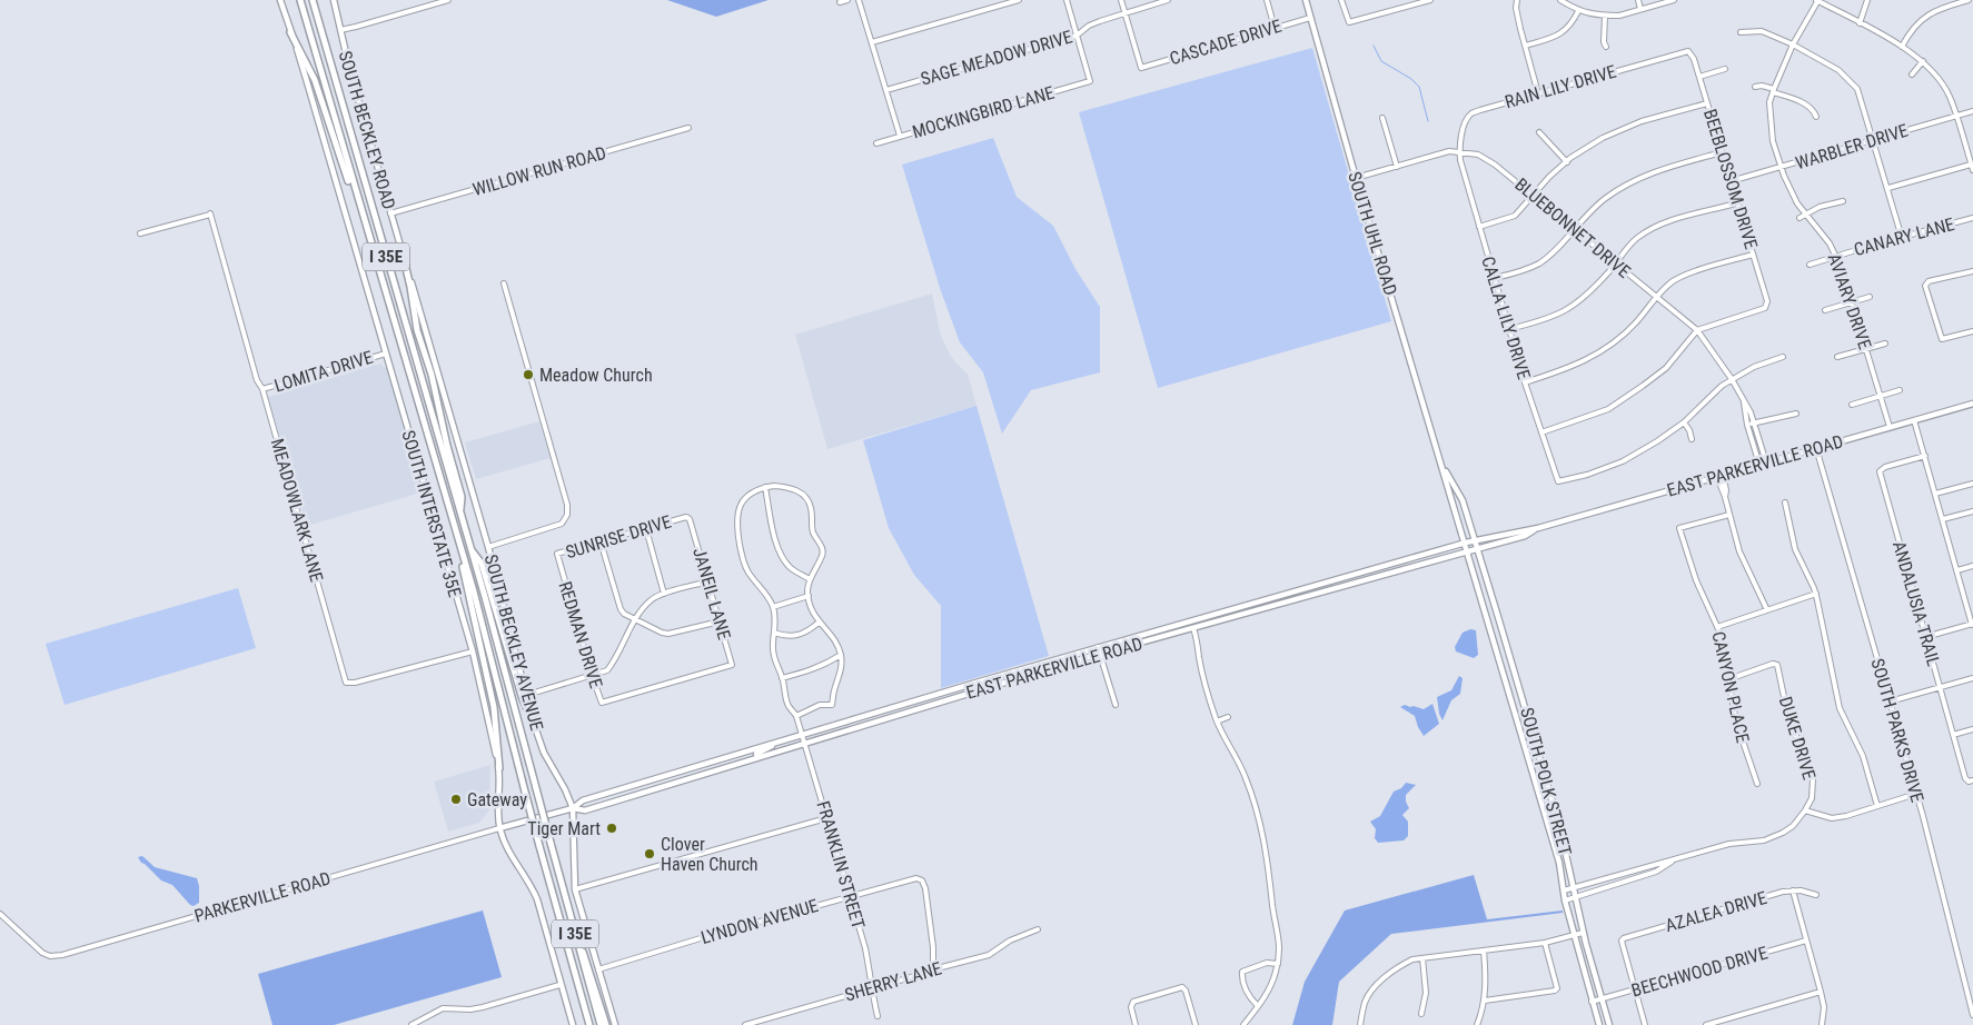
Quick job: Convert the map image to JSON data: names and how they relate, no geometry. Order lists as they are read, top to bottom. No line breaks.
{"streets":{"highway":["I 35E"],"main road":["SOUTH BECKLEY ROAD","SOUTH UHL ROAD","EAST PARKERVILLE ROAD","SOUTH INTERSTATE 35E","SOUTH BECKLEY AVENUE","SOUTH POLK STREET","PARKERVILLE ROAD"],"street":["CASCADE DRIVE","SAGE MEADOW DRIVE","RAIN LILY DRIVE","MOCKINGBIRD LANE","WARBLER DRIVE","WILLOW RUN ROAD","BEEBLOSSOM DRIVE","BLUEBONNET DRIVE","CANARY LANE","AVIARY DRIVE","CALLA LILY DRIVE","LOMITA DRIVE","MEADOWLARK LANE","SUNRISE DRIVE","JANEIL LANE","ANDALUSIA TRAIL","REDMAN DRIVE","CANYON PLACE","SOUTH PARKS DRIVE","DUKE DRIVE","FRANKLIN STREET","AZALEA DRIVE","LYNDON AVENUE","BEECHWOOD DRIVE","SHERRY LANE"]},"crossings":[["CASCADE DRIVE","SAGE MEADOW DRIVE"],["CASCADE DRIVE","SOUTH UHL ROAD"],["SAGE MEADOW DRIVE","MOCKINGBIRD LANE"],["RAIN LILY DRIVE","BEEBLOSSOM DRIVE"],["RAIN LILY DRIVE","BLUEBONNET DRIVE"],["RAIN LILY DRIVE","CALLA LILY DRIVE"],["SOUTH BECKLEY ROAD","WILLOW RUN ROAD"],["SOUTH BECKLEY ROAD","SOUTH BECKLEY AVENUE"],["WARBLER DRIVE","BEEBLOSSOM DRIVE"],["WARBLER DRIVE","AVIARY DRIVE"],["BEEBLOSSOM DRIVE","BLUEBONNET DRIVE"],["BLUEBONNET DRIVE","SOUTH UHL ROAD"],["BLUEBONNET DRIVE","CALLA LILY DRIVE"],["BLUEBONNET DRIVE","EAST PARKERVILLE ROAD"],["SOUTH UHL ROAD","EAST PARKERVILLE ROAD"],["SOUTH UHL ROAD","SOUTH POLK STREET"],["CANARY LANE","AVIARY DRIVE"],["AVIARY DRIVE","EAST PARKERVILLE ROAD"],["LOMITA DRIVE","MEADOWLARK LANE"],["LOMITA DRIVE","SOUTH INTERSTATE 35E"],["EAST PARKERVILLE ROAD","SOUTH BECKLEY AVENUE"],["EAST PARKERVILLE ROAD","SOUTH PARKS DRIVE"],["EAST PARKERVILLE ROAD","SOUTH POLK STREET"],["EAST PARKERVILLE ROAD","FRANKLIN STREET"],["EAST PARKERVILLE ROAD","PARKERVILLE ROAD"],["MEADOWLARK LANE","SOUTH INTERSTATE 35E"],["SOUTH INTERSTATE 35E","PARKERVILLE ROAD"],["SUNRISE DRIVE","JANEIL LANE"],["SUNRISE DRIVE","REDMAN DRIVE"],["JANEIL LANE","REDMAN DRIVE"],["SOUTH BECKLEY AVENUE","LYNDON AVENUE"],["CANYON PLACE","DUKE DRIVE"],["SOUTH POLK STREET","BEECHWOOD DRIVE"],["FRANKLIN STREET","LYNDON AVENUE"],["FRANKLIN STREET","SHERRY LANE"],["AZALEA DRIVE","BEECHWOOD DRIVE"],["LYNDON AVENUE","SHERRY LANE"]],"places":["Meadow Church","Gateway","Tiger Mart","Clover Haven Church"]}
